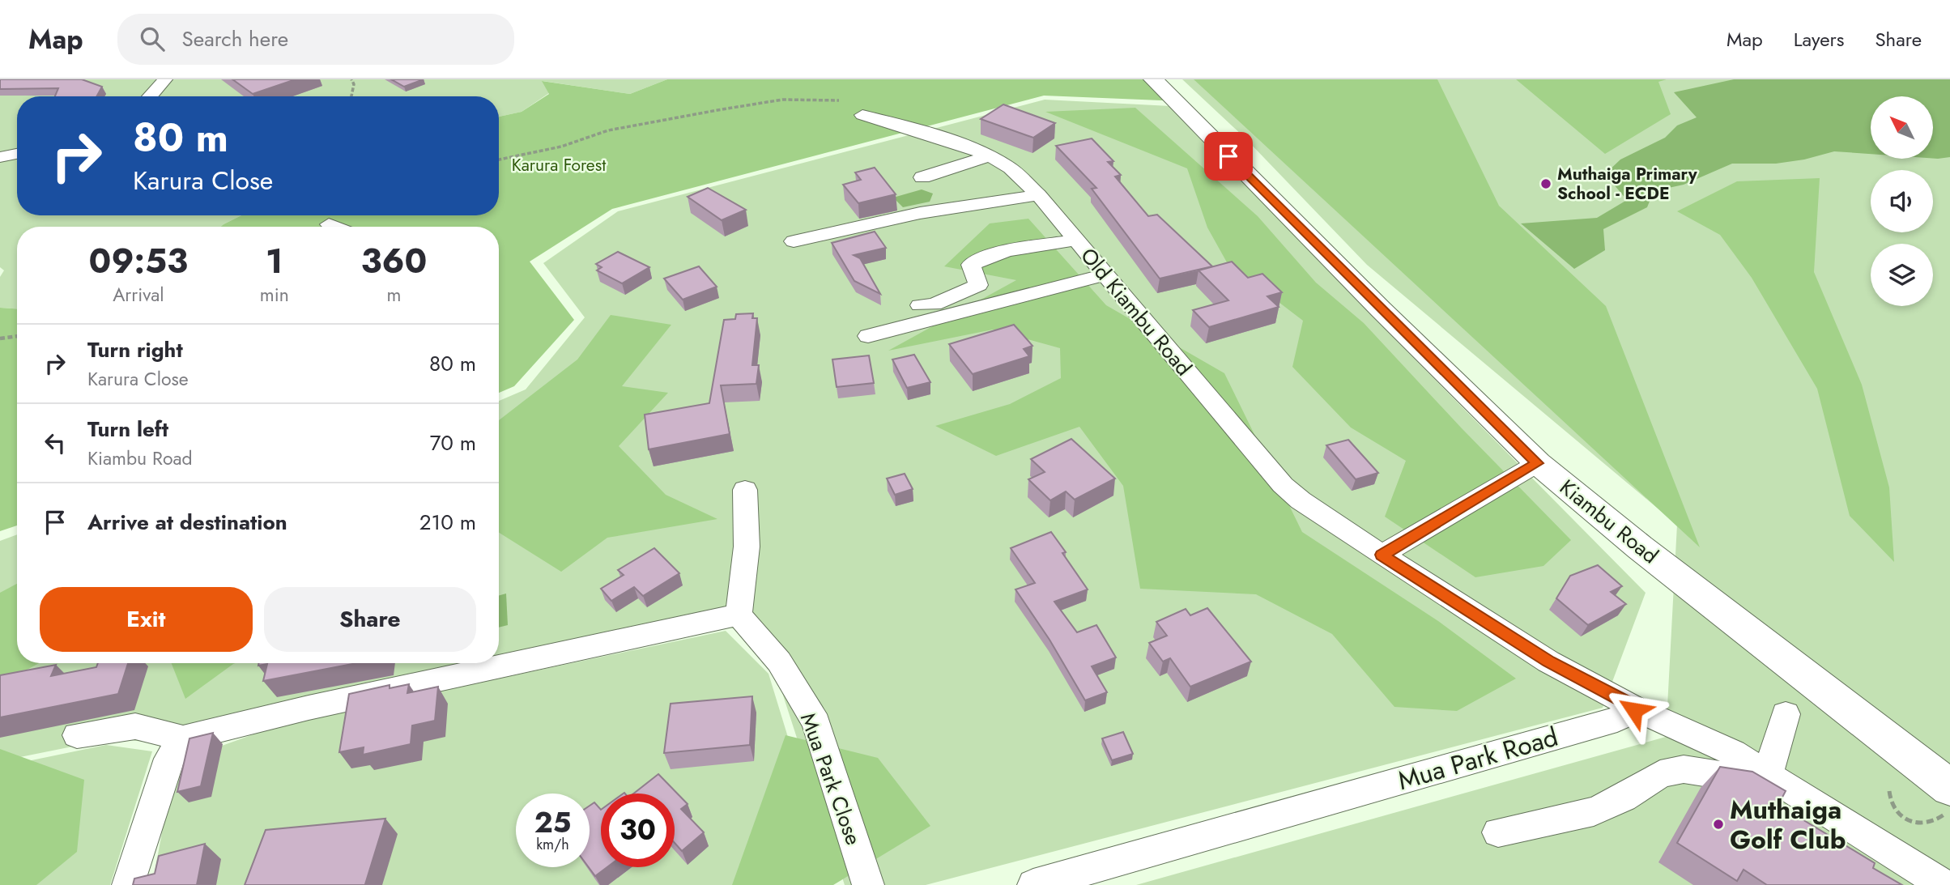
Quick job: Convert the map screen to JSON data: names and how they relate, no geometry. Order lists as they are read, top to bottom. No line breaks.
{"streets":{"highway":["Kiambu Road"],"street":["Old Kiambu Road","Mua Park Road","Mua Park Close"]},"parks":["Karura Forest"],"places":["Muthaiga Primary School - ECDE","Muthaiga Golf Club"],"north":"top left","page":{"header":"Map","search":"Search here","nav":["Map","Layers","Share"],"turn":["80 m","Karura Close"],"eta":["09:53","Arrival","1","min","360","m"],"list":[{"name":"Turn right","note":"Karura Close","value":"80 m"},{"name":"Turn left","note":"Kiambu Road","value":"70 m"},{"name":"Arrive at destination","value":"210 m"}],"buttons":["Exit","Share"],"speed":"25 km/h","limit":"30"}}
